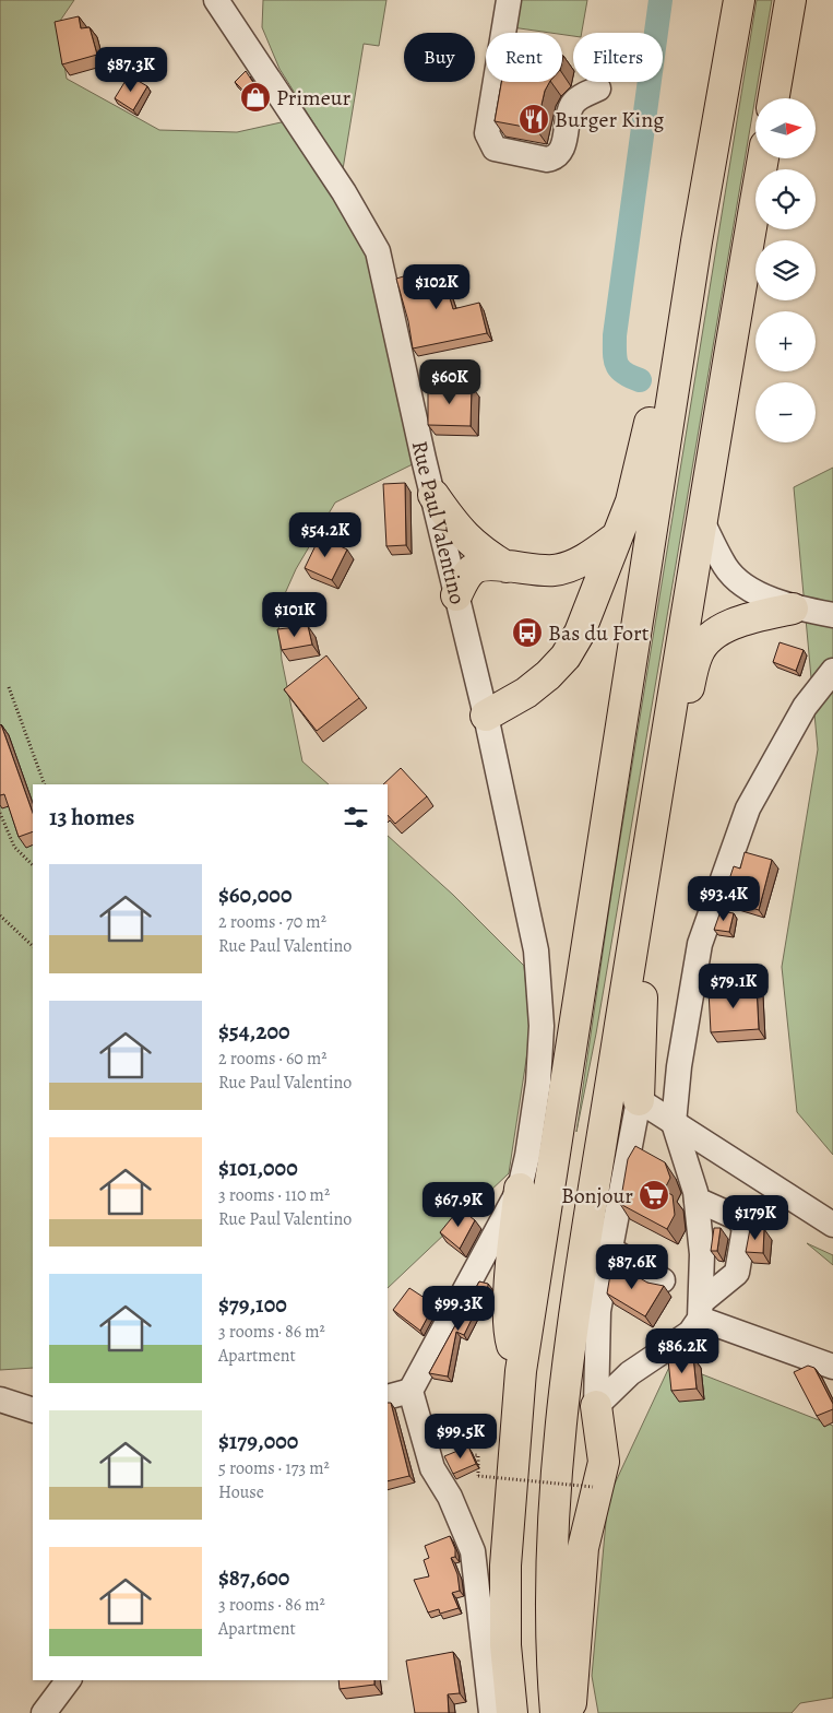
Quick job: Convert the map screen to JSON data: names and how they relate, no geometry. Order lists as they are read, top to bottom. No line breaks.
{"streets":{"street":["Rue Paul Valentino"]},"places":{"shop":["Primeur"],"restaurant":["Burger King"],"bus stop":["Bas du Fort"],"supermarket":["Bonjour"]},"north":"right","page":{"chip":["Buy","Rent","Filters"],"price":["$87.3K","$102K","$60K","$54.2K","$101K","$93.4K","$79.1K","$67.9K","$179K","$87.6K","$99.3K","$86.2K","$99.5K"],"map_buttons":["+","−"],"heading":"13 homes","list":[{"name":"$60,000","note":"2 rooms · 70 m² · Rue Paul Valentino"},{"name":"$54,200","note":"2 rooms · 60 m² · Rue Paul Valentino"},{"name":"$101,000","note":"3 rooms · 110 m² · Rue Paul Valentino"},{"name":"$79,100","note":"3 rooms · 86 m² · Apartment"},{"name":"$179,000","note":"5 rooms · 173 m² · House"},{"name":"$87,600","note":"3 rooms · 86 m² · Apartment"}]}}
